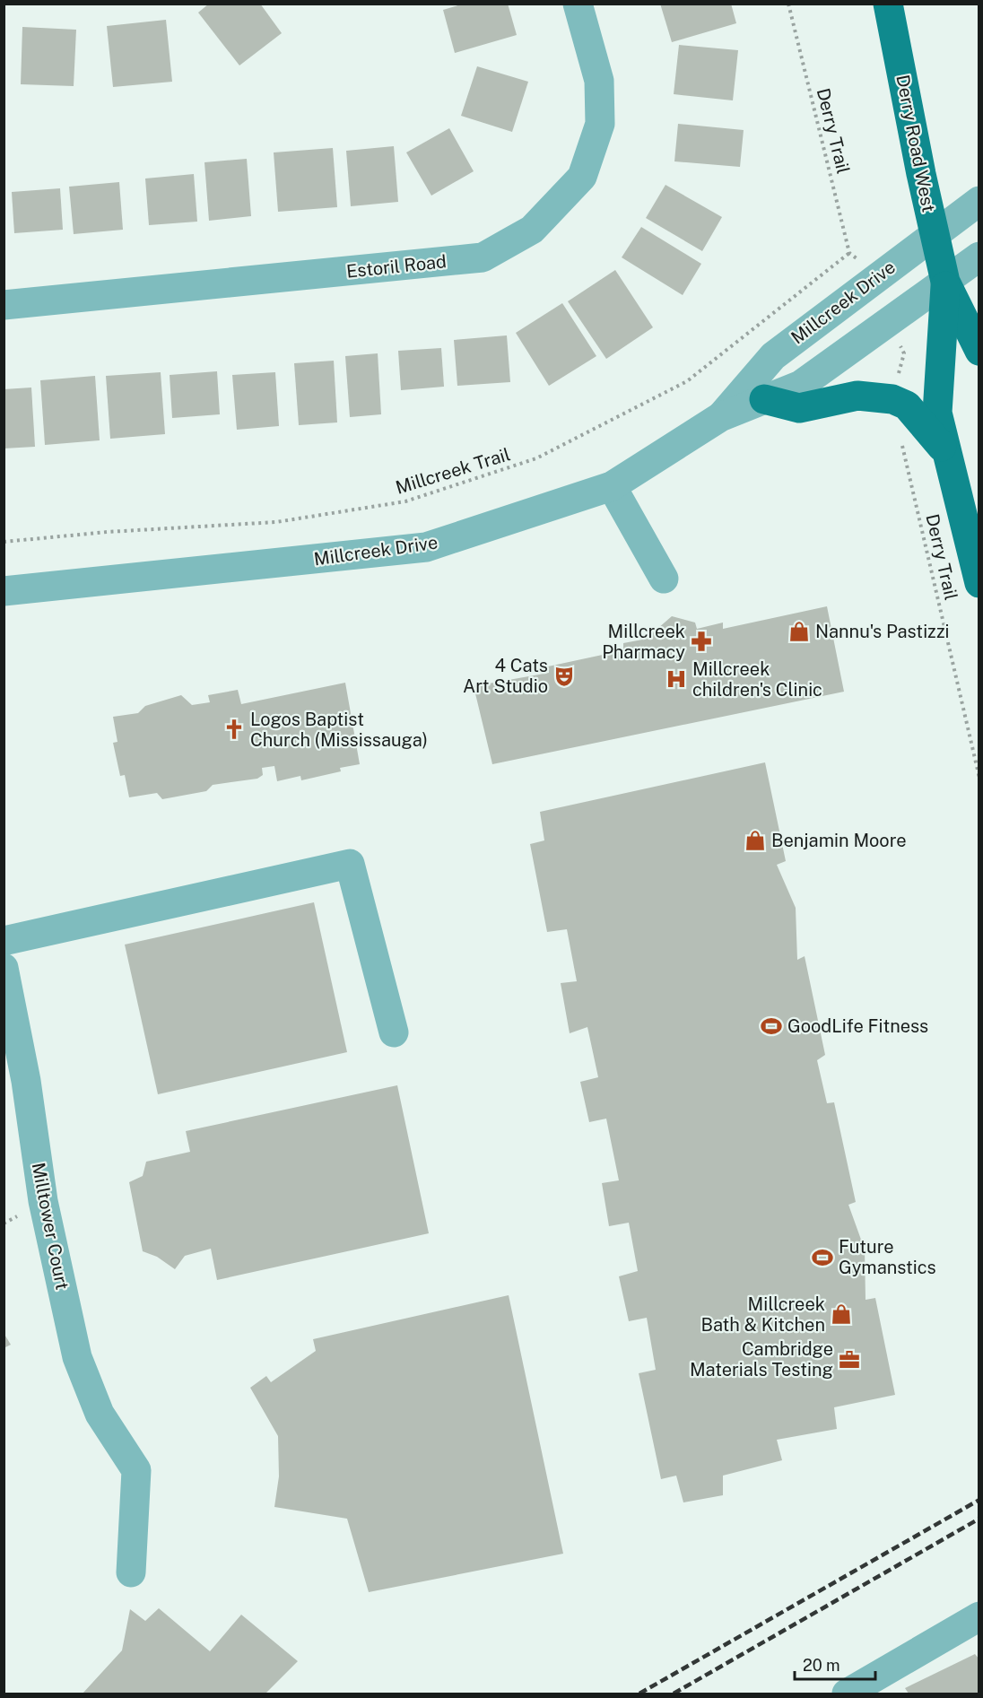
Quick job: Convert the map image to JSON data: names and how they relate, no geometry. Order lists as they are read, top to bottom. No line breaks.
{"streets":{"main road":["Derry Road West"],"street":["Estoril Road","Millcreek Drive","Milltower Court"],"path":["Derry Trail","Millcreek Trail"]},"crossings":[["Derry Trail","Millcreek Trail"],["Derry Road West","Millcreek Drive"]],"places":{"shop":["Nannu's Pastizzi","Benjamin Moore","Millcreek Bath & Kitchen"],"pharmacy":["Millcreek Pharmacy"],"theatre":["4 Cats Art Studio"],"hospital":["Millcreek children's Clinic"],"church":["Logos Baptist Church (Mississauga)"],"sports":["GoodLife Fitness","Future Gymanstics"],"office":["Cambridge Materials Testing"]},"scale_bar":"20 m"}
